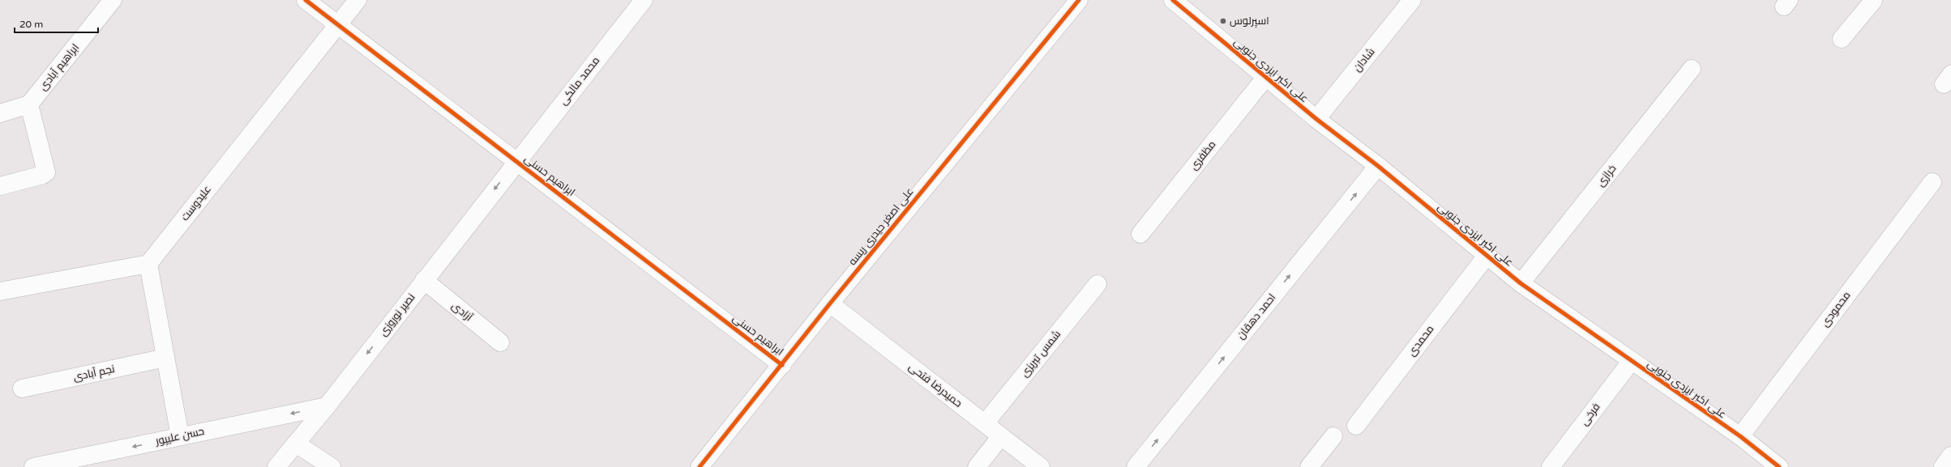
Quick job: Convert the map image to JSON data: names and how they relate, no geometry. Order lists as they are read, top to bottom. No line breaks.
{"streets":{"street":["شادان","ابراهیم آبادی","علی اکبر ایزدی جنوبی","محمد مالکی","مظفری","ابراهیم حسنی","خرازی","علیدوست","علی اصغر حیدری ریسه","محمودی","آزادی","نصیر نوروزی","احمد دهقان","محمدی","شمس تبریزی","نجم آبادی","حمیدرضا فتحی","فرخی","حسن علیپور"]},"crossings":[["شادان","علی اکبر ایزدی جنوبی"],["علی اکبر ایزدی جنوبی","مظفری"],["علی اکبر ایزدی جنوبی","خرازی"],["علی اکبر ایزدی جنوبی","محمودی"],["علی اکبر ایزدی جنوبی","احمد دهقان"],["علی اکبر ایزدی جنوبی","محمدی"],["علی اکبر ایزدی جنوبی","فرخی"],["محمد مالکی","ابراهیم حسنی"],["محمد مالکی","نصیر نوروزی"],["ابراهیم حسنی","علیدوست"],["ابراهیم حسنی","علی اصغر حیدری ریسه"],["ابراهیم حسنی","نصیر نوروزی"],["علی اصغر حیدری ریسه","حمیدرضا فتحی"],["آزادی","نصیر نوروزی"],["نصیر نوروزی","حسن علیپور"],["شمس تبریزی","حمیدرضا فتحی"]],"one_way":["نصیر نوروزی","احمد دهقان","حسن علیپور"],"places":["اسپرلوس"],"scale_bar":"20 m"}
